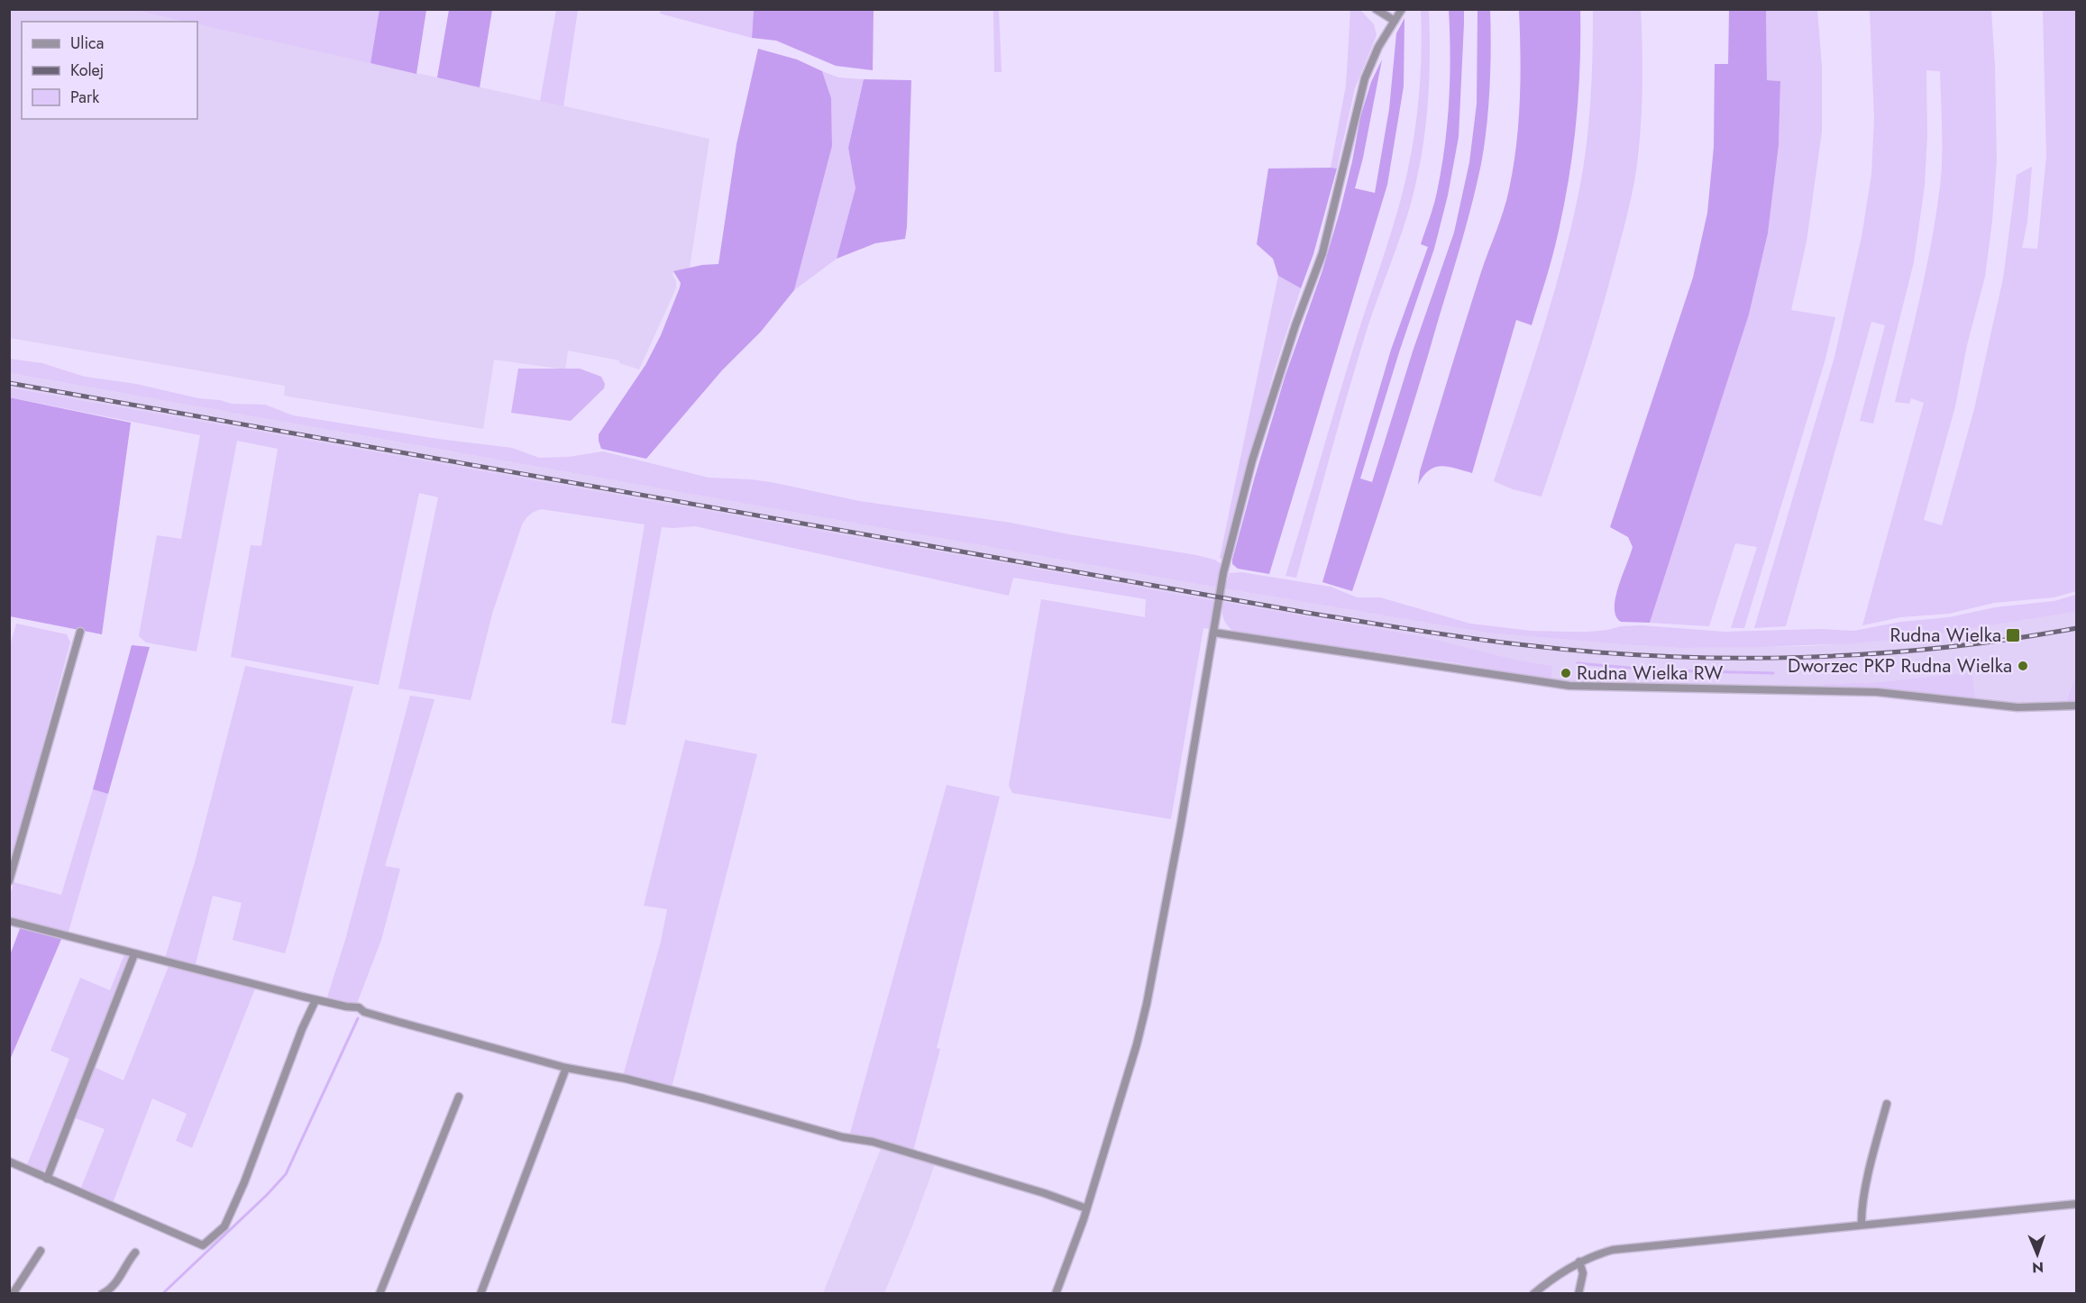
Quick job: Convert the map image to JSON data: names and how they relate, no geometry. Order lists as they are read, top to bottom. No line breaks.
{"places":{"transit":["Rudna Wielka"],"other":["Dworzec PKP Rudna Wielka","Rudna Wielka RW"]},"legend":["Ulica","Kolej","Park"],"north":"bottom"}
